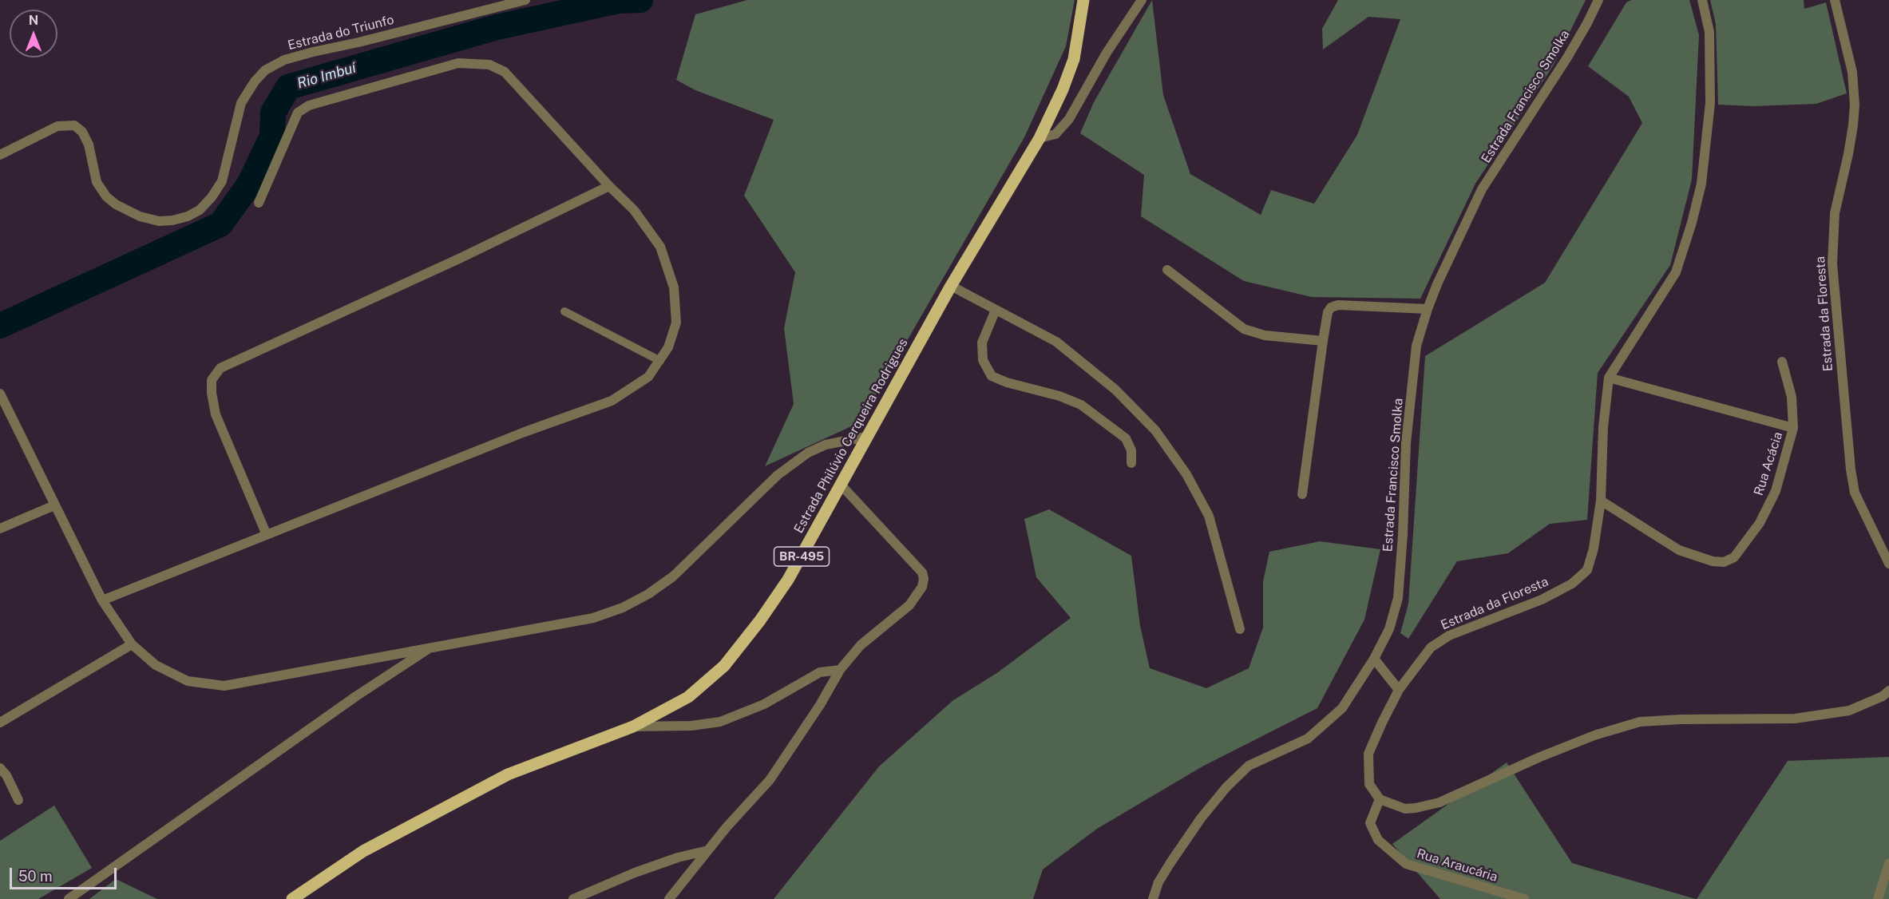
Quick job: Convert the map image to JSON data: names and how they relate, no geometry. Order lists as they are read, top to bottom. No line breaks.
{"streets":{"main road":["Estrada Philúvio Cerqueira Rodrigues","BR-495"],"street":["Estrada do Triunfo","Estrada Francisco Smolka","Estrada da Floresta","Rua Acácia","Rua Araucária"]},"crossings":[["Estrada da Floresta","Rua Acácia"],["Estrada da Floresta","Rua Araucária"]],"water":["Rio Imbuí"],"scale_bar":"50 m","north":"top"}
